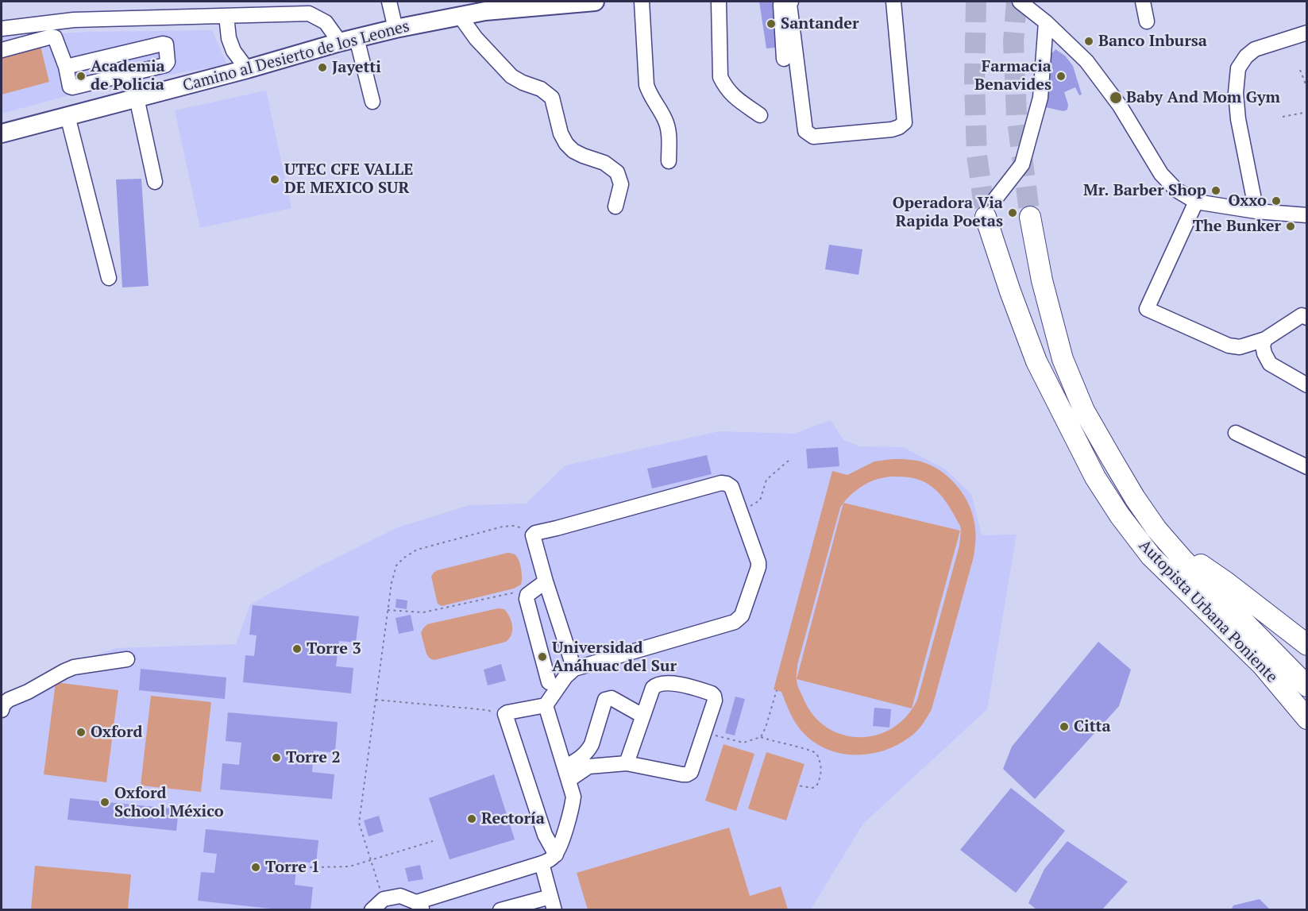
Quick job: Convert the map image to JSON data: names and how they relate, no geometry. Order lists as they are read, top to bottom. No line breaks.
{"streets":{"highway":["Autopista Urbana Poniente"],"main road":["Camino al Desierto de los Leones"]},"places":["Santander","Banco Inbursa","Jayetti","Academia de Policia","Farmacia Benavides","Baby And Mom Gym","UTEC CFE VALLE DE MEXICO SUR","Mr. Barber Shop","Oxxo","Operadora Via Rapida Poetas","The Bunker","Torre 3","Universidad Anáhuac del Sur","Citta","Oxford","Torre 2","Oxford School México","Rectoría","Torre 1"]}
